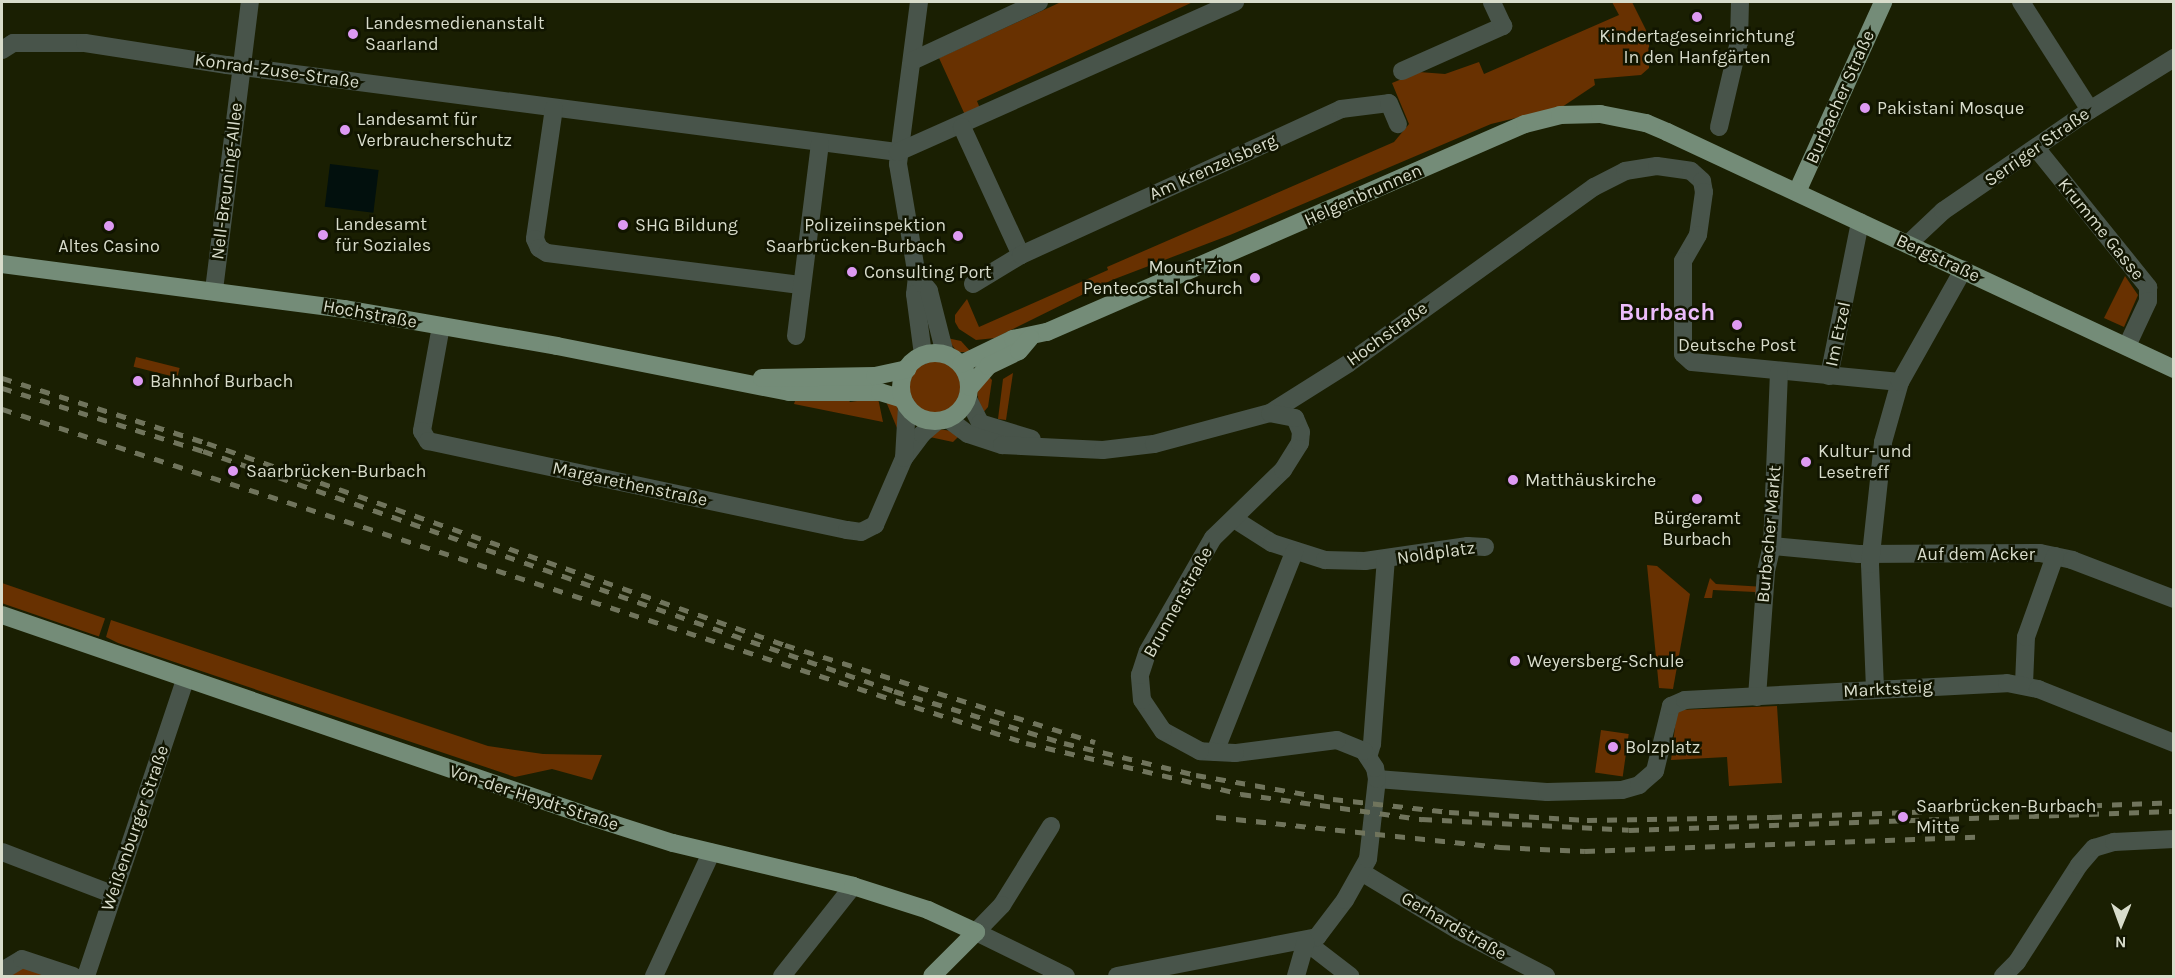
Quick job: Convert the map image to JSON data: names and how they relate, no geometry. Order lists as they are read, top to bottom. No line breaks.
{"streets":{"main road":["Burbacher Straße","Helgenbrunnen","Bergstraße","Hochstraße","Von-der-Heydt-Straße"],"street":["Konrad-Zuse-Straße","Serriger Straße","Am Krenzelsberg","Nell-Breuning-Allee","Krumme Gasse","Im Etzel","Margarethenstraße","Burbacher Markt","Noldplatz","Auf dem Acker","Brunnenstraße","Marktsteig","Weißenburger Straße","Gerhardstraße"]},"crossings":[["Konrad-Zuse-Straße","Nell-Breuning-Allee"],["Burbacher Straße","Bergstraße"],["Serriger Straße","Krumme Gasse"],["Serriger Straße","Bergstraße"],["Nell-Breuning-Allee","Hochstraße"],["Helgenbrunnen","Bergstraße"],["Helgenbrunnen","Hochstraße"],["Helgenbrunnen","Margarethenstraße"],["Krumme Gasse","Bergstraße"],["Bergstraße","Im Etzel"],["Hochstraße","Margarethenstraße"],["Hochstraße","Burbacher Markt"],["Hochstraße","Brunnenstraße"],["Burbacher Markt","Auf dem Acker"],["Burbacher Markt","Marktsteig"],["Noldplatz","Brunnenstraße"],["Von-der-Heydt-Straße","Weißenburger Straße"]],"districts":["Burbach"],"places":["Kindertageseinrichtung In den Hanfgärten","Landesmedienanstalt Saarland","Pakistani Mosque","Landesamt für Verbraucherschutz","SHG Bildung","Altes Casino","Landesamt für Soziales","Polizeiinspektion Saarbrücken-Burbach","Consulting Port","Mount Zion Pentecostal Church","Deutsche Post","Bahnhof Burbach","Kultur- und Lesetreff","Saarbrücken-Burbach","Matthäuskirche","Bürgeramt Burbach","Weyersberg-Schule","Bolzplatz","Saarbrücken-Burbach Mitte"],"north":"bottom"}
